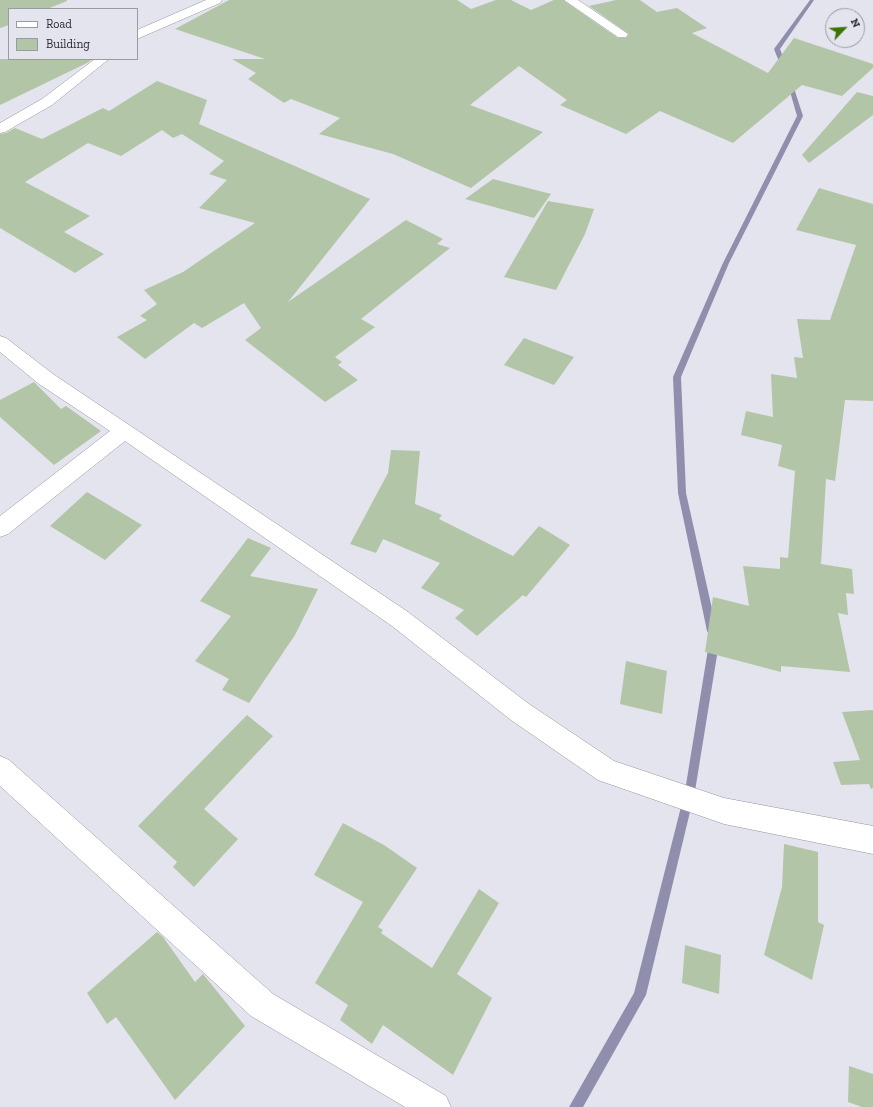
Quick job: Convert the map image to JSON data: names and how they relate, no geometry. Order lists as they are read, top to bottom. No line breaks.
{"legend":["Road","Building"],"north":"top right"}
